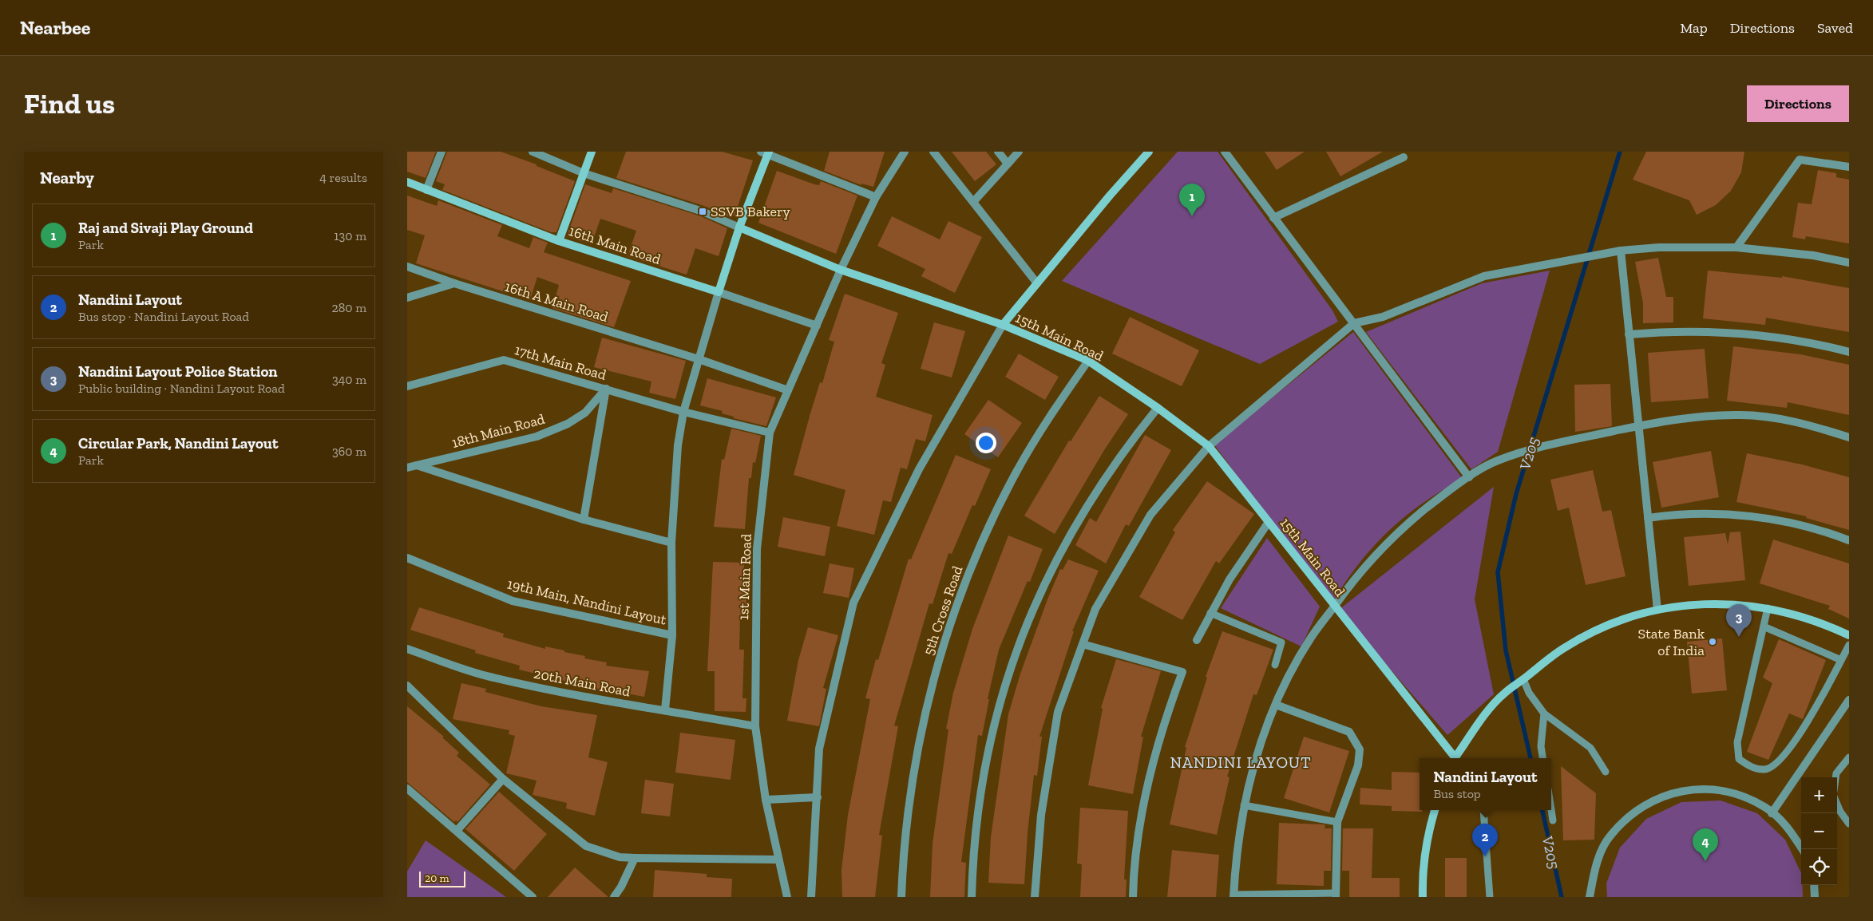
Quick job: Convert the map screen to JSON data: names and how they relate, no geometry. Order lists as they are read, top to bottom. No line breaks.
{"streets":{"street":["16th Main Road","16th A Main Road","15th Main Road","17th Main Road","18th Main Road","1st Main Road","19th Main, Nandini Layout","5th Cross Road","20th Main Road"]},"crossings":[["16th Main Road","1st Main Road"],["16th A Main Road","1st Main Road"],["15th Main Road","1st Main Road"],["15th Main Road","5th Cross Road"],["17th Main Road","18th Main Road"],["17th Main Road","1st Main Road"],["1st Main Road","20th Main Road"]],"districts":["NANDINI LAYOUT"],"water":["V205"],"places":{"transit":["SSVB Bakery"],"other":["State Bank of India"]},"scale_bar":"20 m","page":{"header":"Nearbee","nav":["Map","Directions","Saved"],"buttons":"Directions","title":"Find us","heading":["Nearby","4 results"],"pins":["1","3","2","4"],"list":[{"mark":"1","name":"Raj and Sivaji Play Ground","note":"Park","value":"130 m"},{"mark":"2","name":"Nandini Layout","note":"Bus stop · Nandini Layout Road","value":"280 m"},{"mark":"3","name":"Nandini Layout Police Station","note":"Public building · Nandini Layout Road","value":"340 m"},{"mark":"4","name":"Circular Park, Nandini Layout","note":"Park","value":"360 m"}],"popup":["Nandini Layout","Bus stop"],"map_buttons":["+","−"],"scale":"20 m"}}
